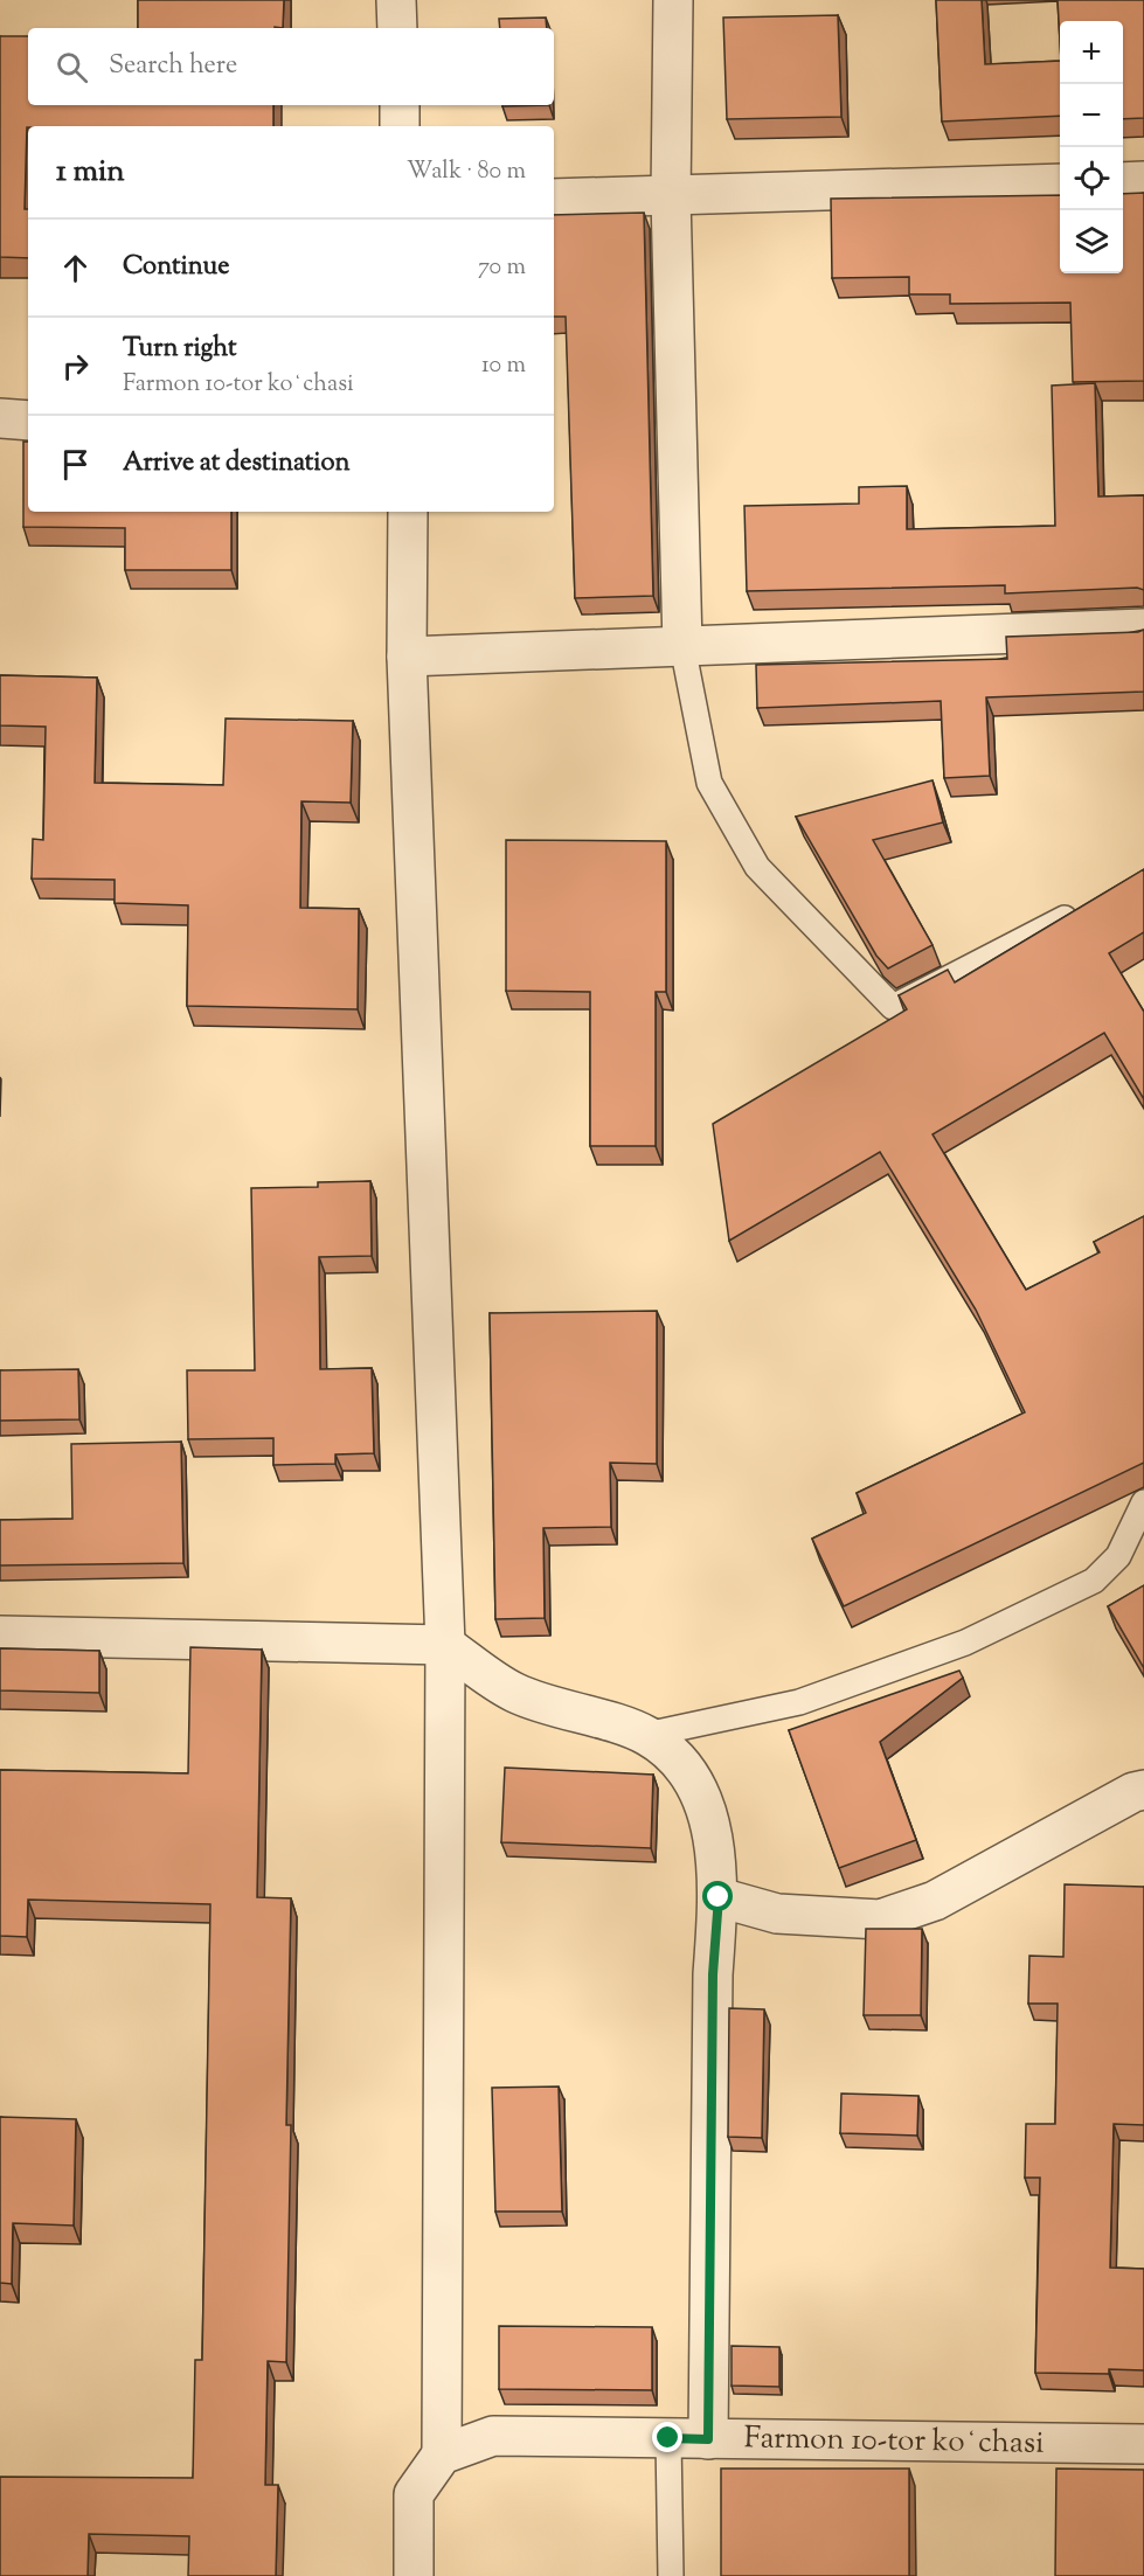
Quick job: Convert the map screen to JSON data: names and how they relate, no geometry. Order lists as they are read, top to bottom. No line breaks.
{"streets":{"street":["Farmon 10-tor koʻchasi"]},"page":{"map_buttons":["+","−"],"search":"Search here","heading":["1 min","Walk · 80 m"],"list":[["Continue","70 m"],["Turn right","Farmon 10-tor koʻchasi","10 m"],"Arrive at destination"]}}
